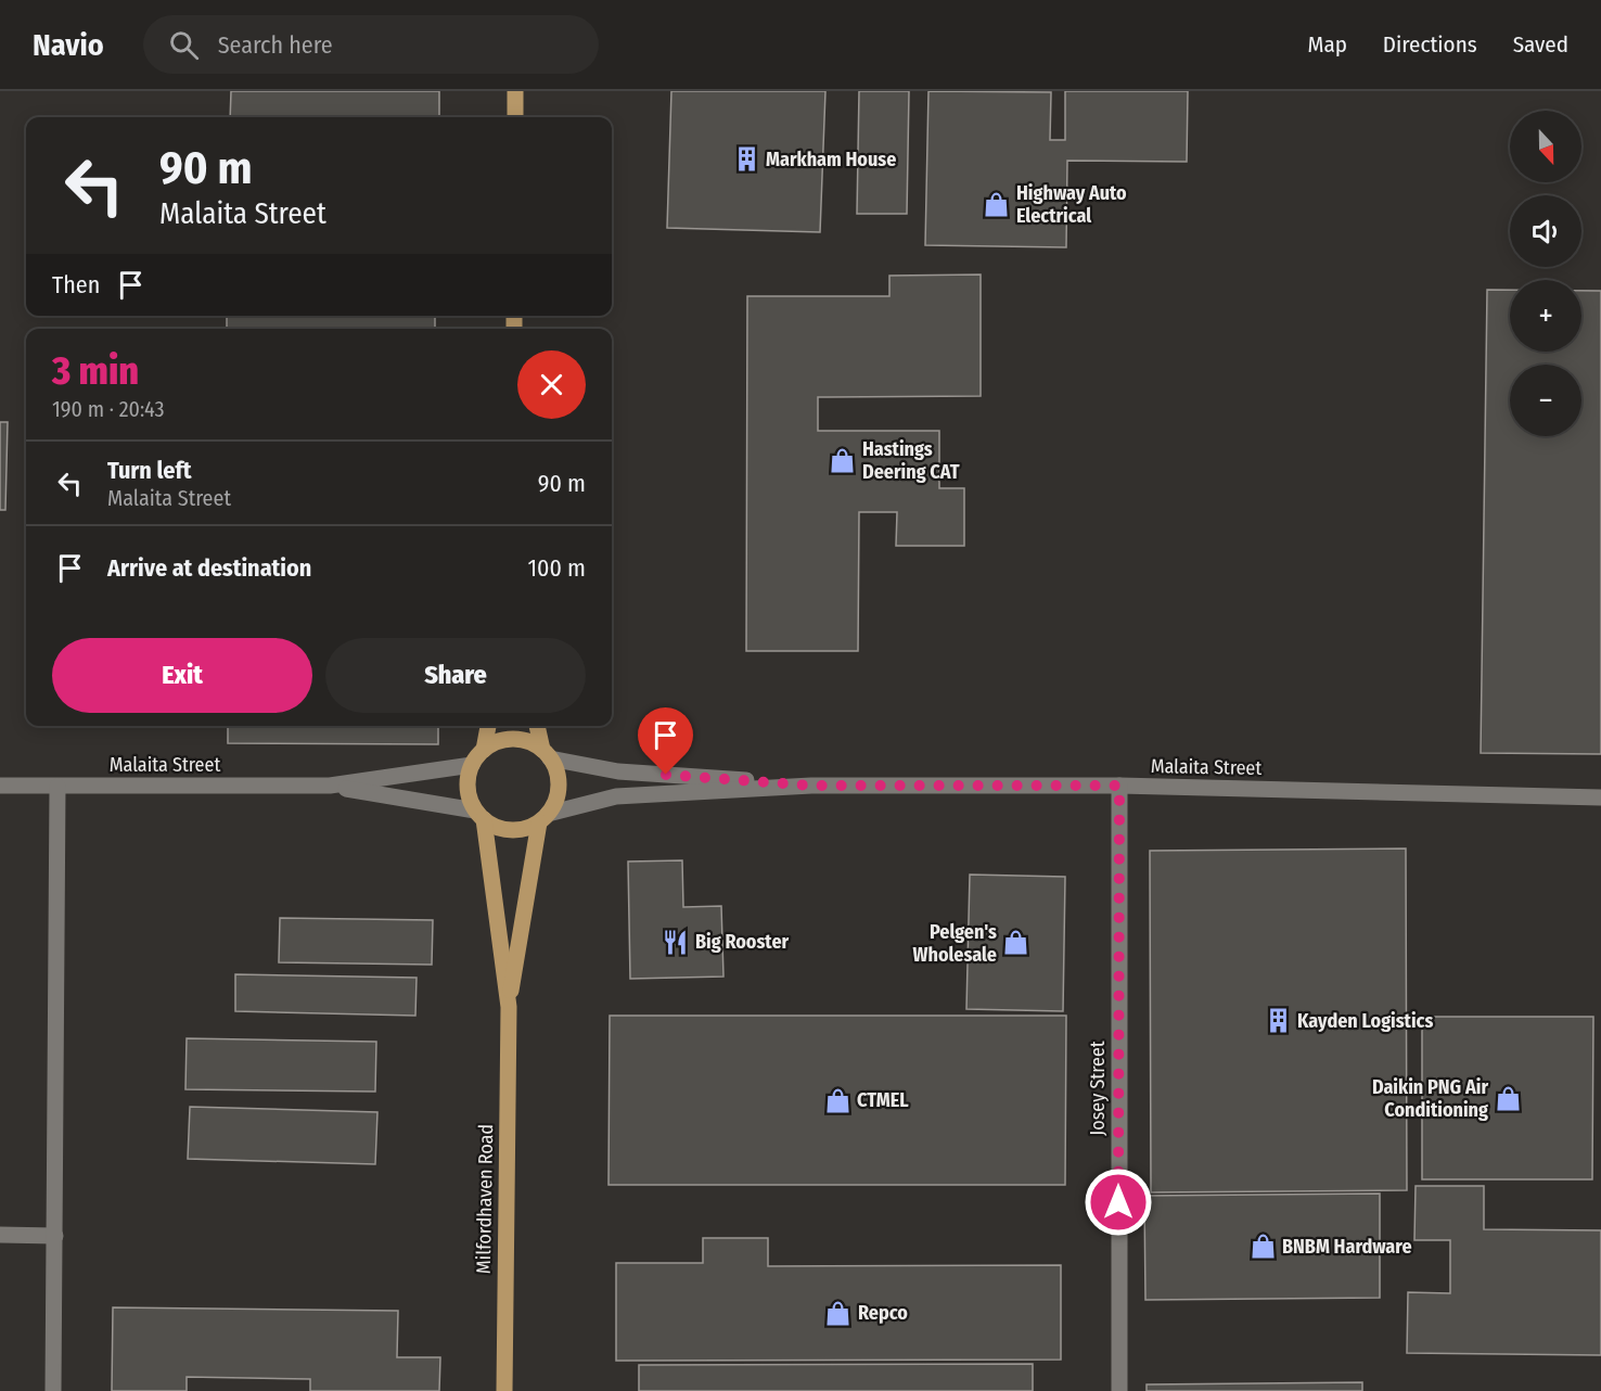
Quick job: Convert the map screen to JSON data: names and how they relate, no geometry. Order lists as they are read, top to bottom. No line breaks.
{"streets":{"main road":["Milfordhaven Road"],"street":["Malaita Street","Josey Street"]},"crossings":[["Malaita Street","Josey Street"],["Malaita Street","Milfordhaven Road"]],"places":{"building":["Markham House","Kayden Logistics"],"shop":["Highway Auto Electrical","Hastings Deering CAT","Pelgen's Wholesale","Daikin PNG Air Conditioning","CTMEL","BNBM Hardware","Repco"],"restaurant":["Big Rooster"]},"north":"bottom","page":{"header":"Navio","search":"Search here","nav":["Map","Directions","Saved"],"map_buttons":["+","−"],"turn":["90 m","Malaita Street"],"then":"Then","heading":["3 min","190 m · 20:43"],"list":[{"name":"Turn left","note":"Malaita Street","value":"90 m"},{"name":"Arrive at destination","value":"100 m"}],"buttons":["Exit","Share"]}}
